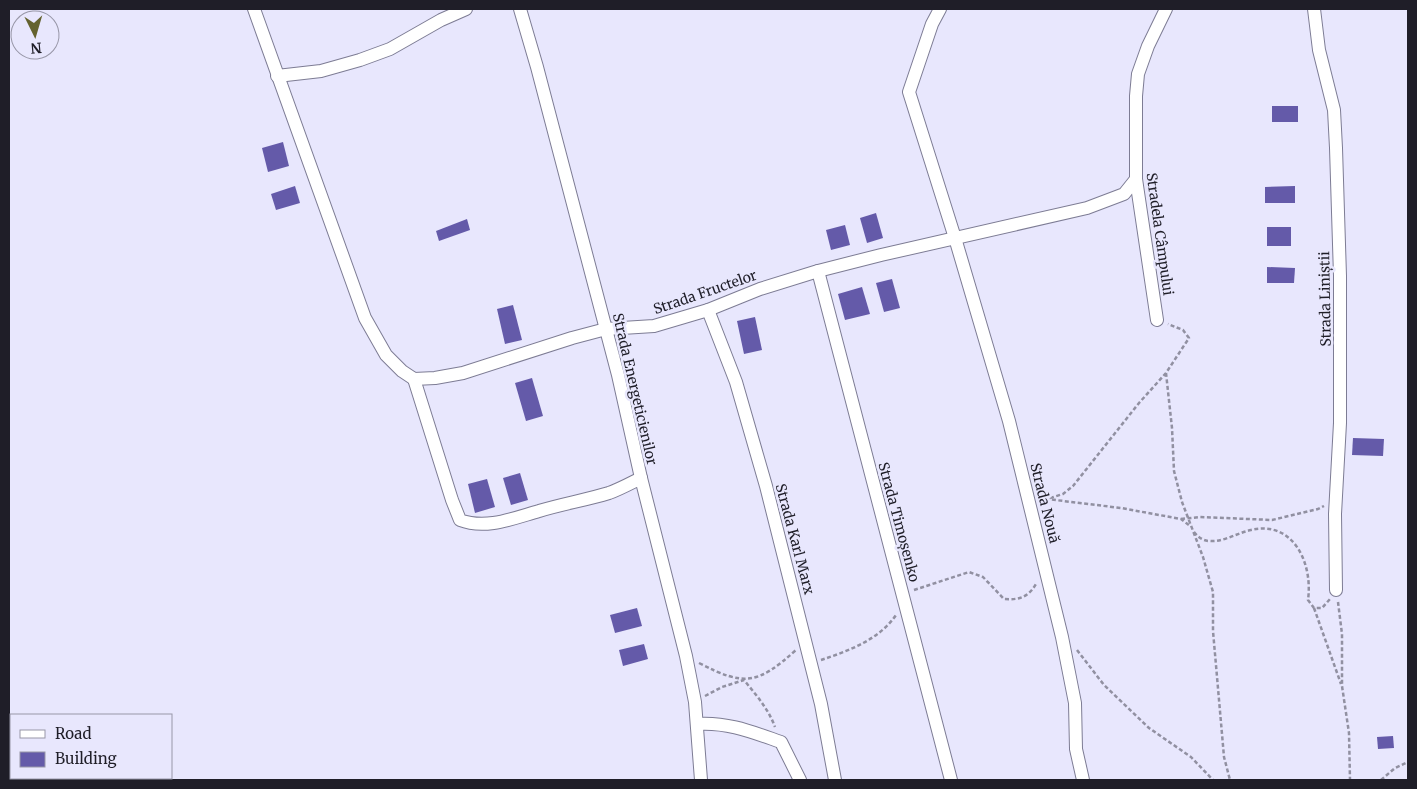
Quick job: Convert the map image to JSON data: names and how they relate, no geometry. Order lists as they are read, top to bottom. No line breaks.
{"streets":{"street":["Stradela Câmpului","Strada Fructelor","Strada Liniștii","Strada Energeticienilor","Strada Nouă","Strada Timoșenko","Strada Karl Marx"]},"crossings":[["Stradela Câmpului","Strada Fructelor"],["Strada Fructelor","Strada Energeticienilor"],["Strada Fructelor","Strada Nouă"],["Strada Fructelor","Strada Timoșenko"],["Strada Fructelor","Strada Karl Marx"]],"legend":["Road","Building"],"north":"bottom"}
